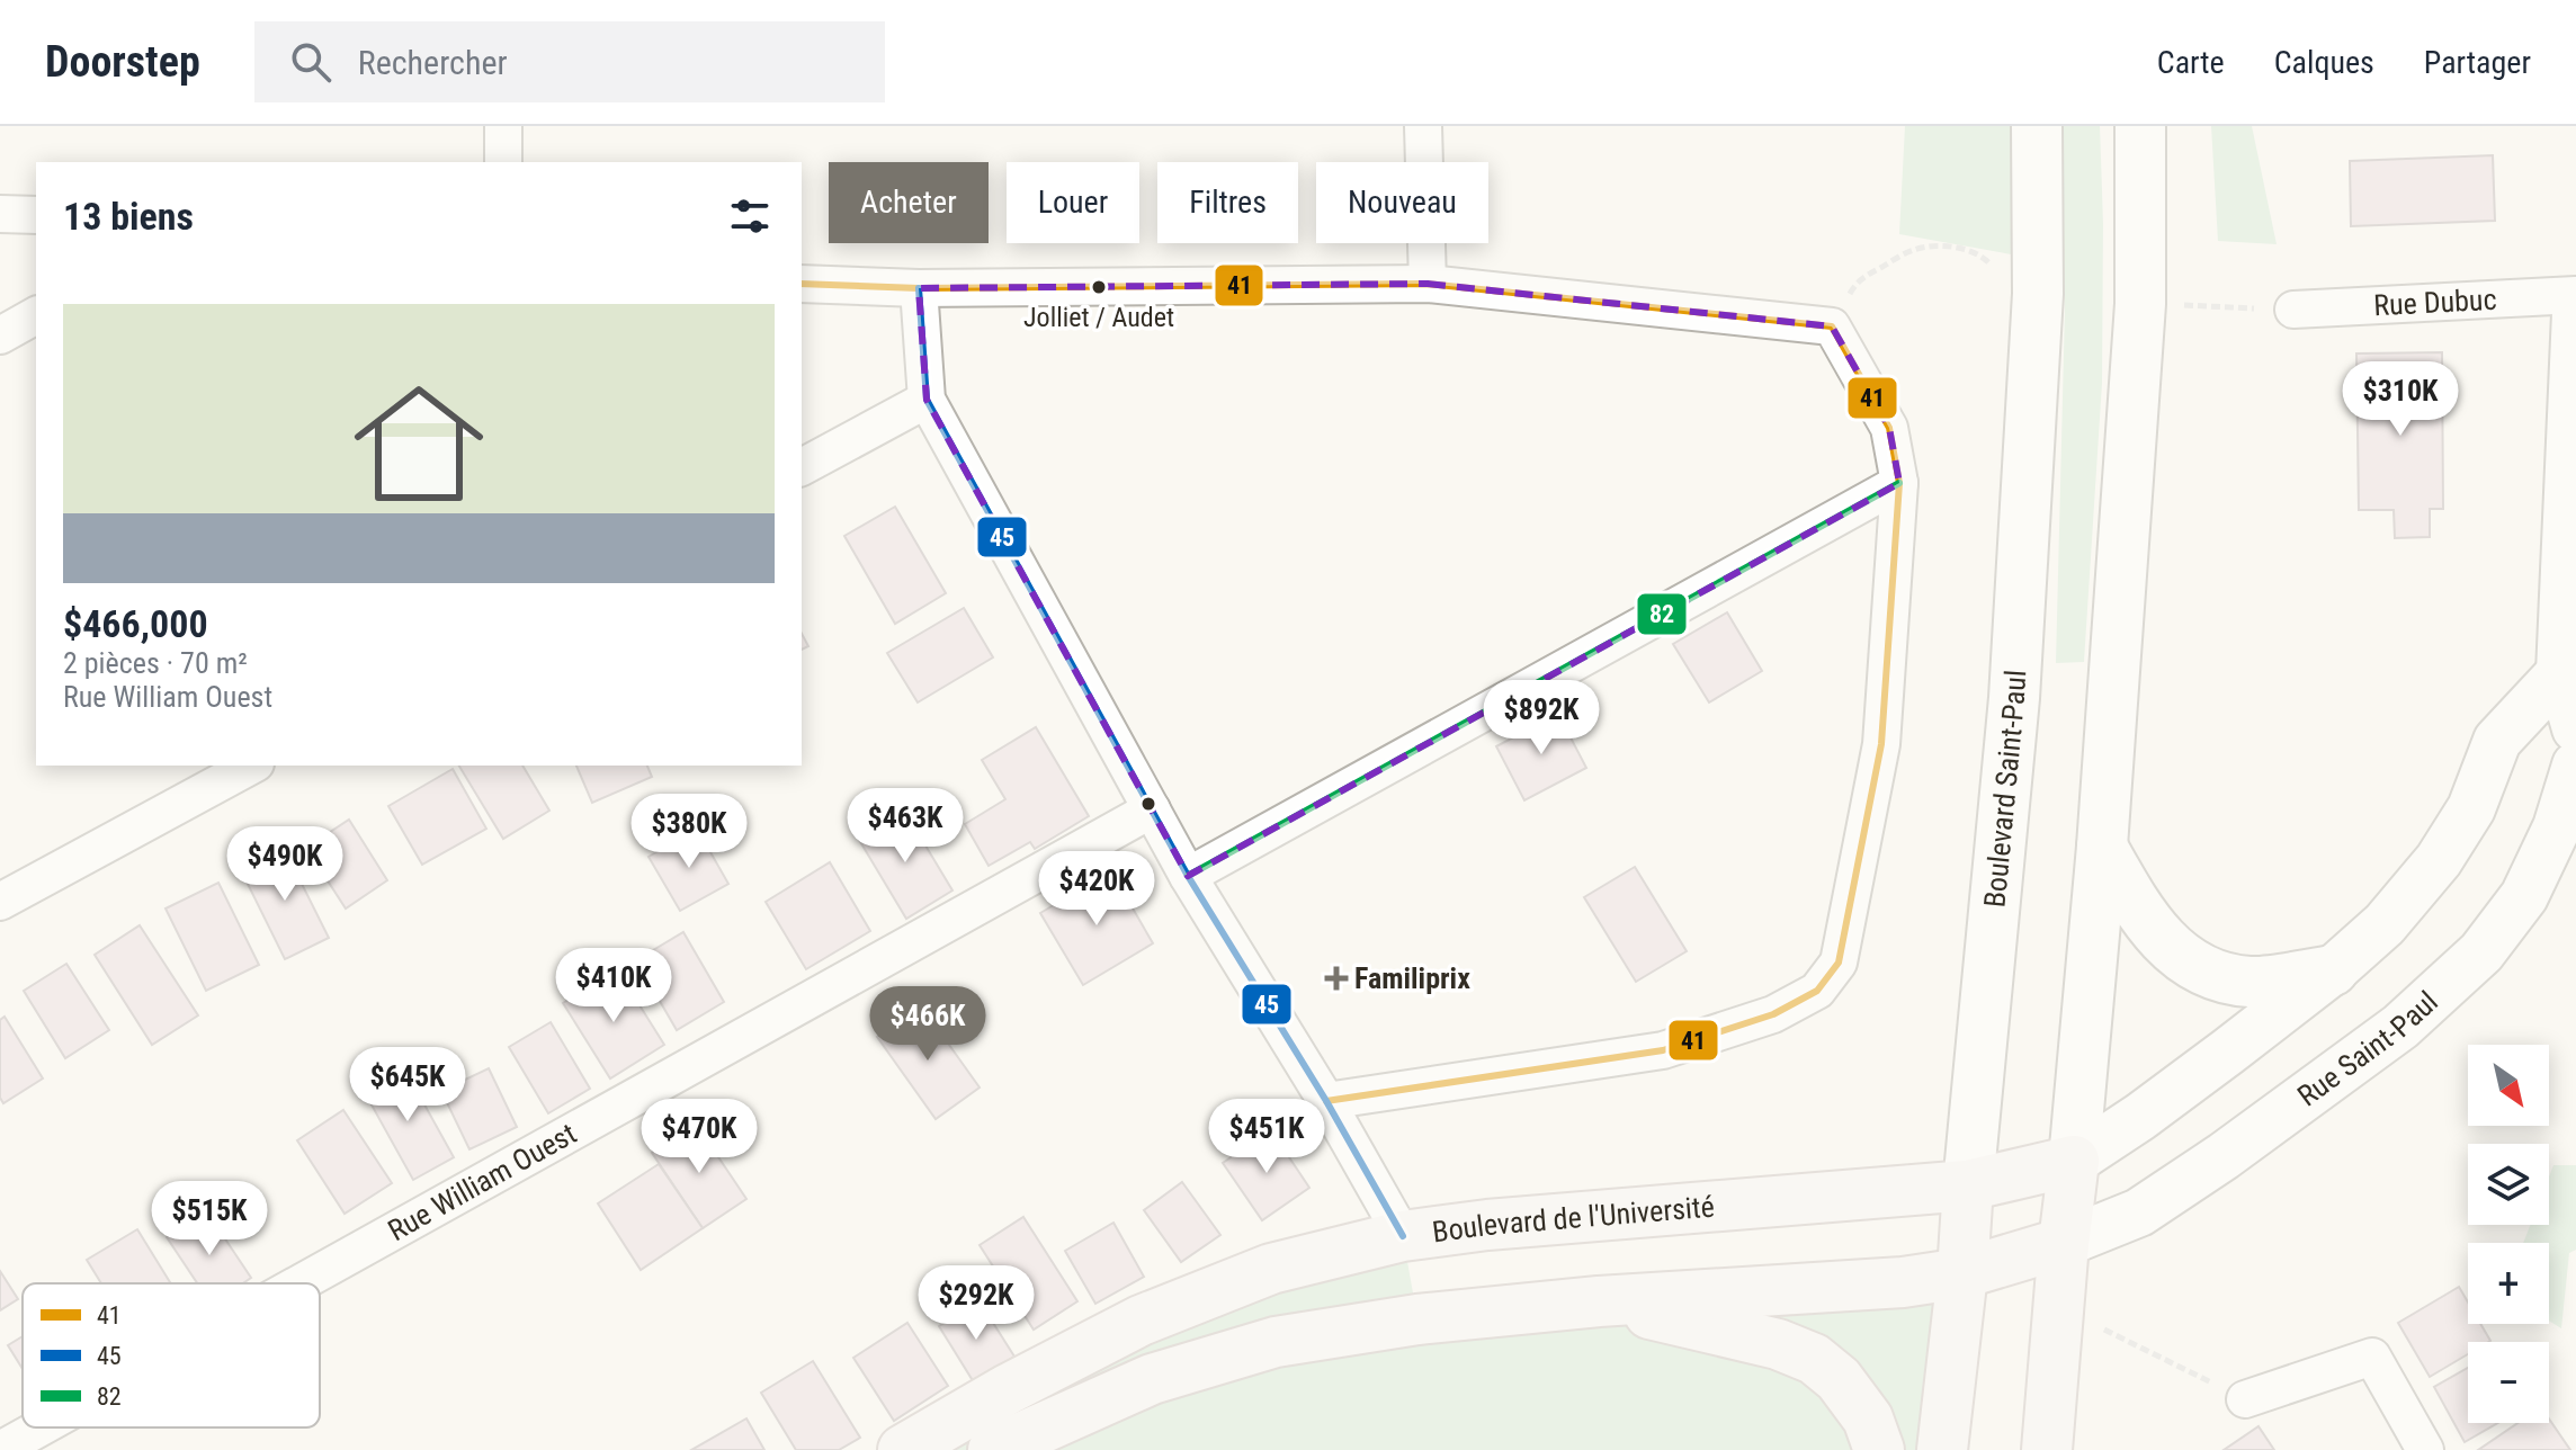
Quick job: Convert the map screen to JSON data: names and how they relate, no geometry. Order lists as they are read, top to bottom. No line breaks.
{"streets":{"main road":["Boulevard Saint-Paul","Boulevard de l'Université"],"street":["Rue Dubuc","Rue Saint-Paul","Rue William Ouest"]},"crossings":[["Boulevard Saint-Paul","Boulevard de l'Université"]],"places":{"other":["Jolliet / Audet"],"health":["Familiprix"]},"lines":["transit line 41","transit line 45","transit line 82"],"legend":["41","45","82"],"north":"bottom right","page":{"header":"Doorstep","search":"Rechercher","nav":["Carte","Calques","Partager"],"chip":["Acheter","Louer","Filtres","Nouveau"],"heading":"13 biens","list":[{"name":"$466,000","note":"2 pièces · 70 m² · Rue William Ouest"}],"price":["$310K","$892K","$463K","$380K","$490K","$420K","$410K","$466K","$645K","$470K","$451K","$515K","$292K"],"map_buttons":["+","−"]}}
